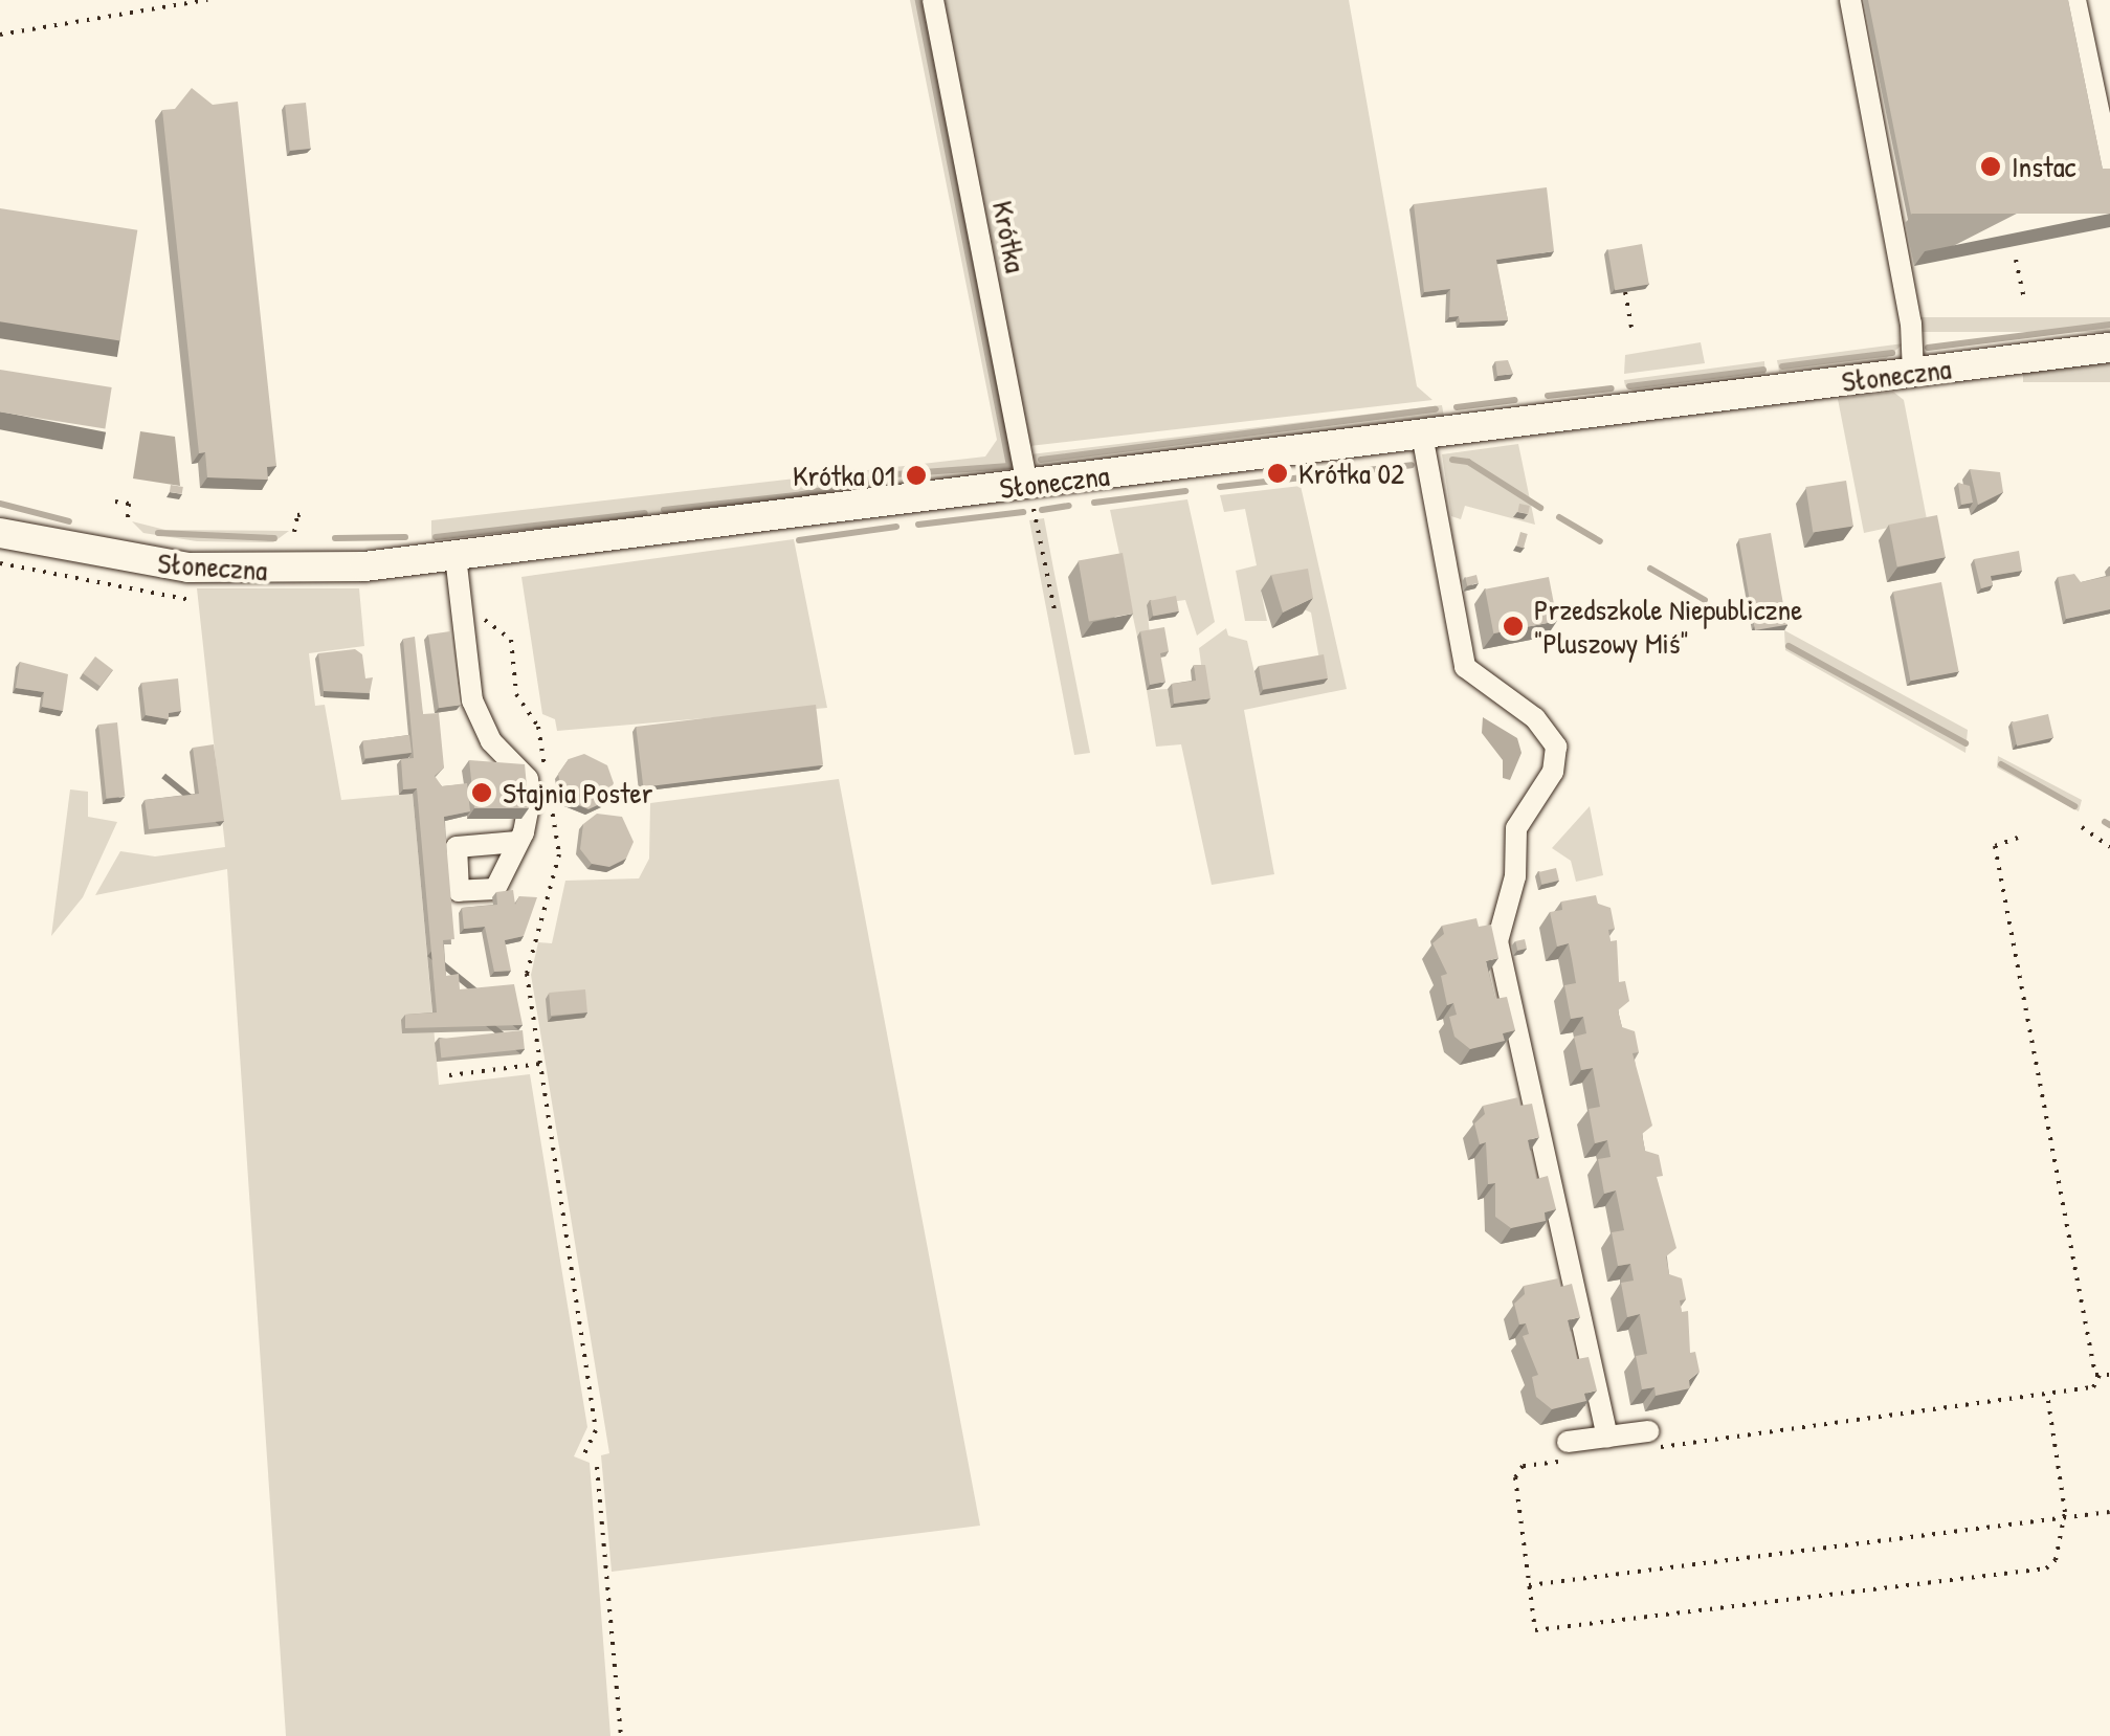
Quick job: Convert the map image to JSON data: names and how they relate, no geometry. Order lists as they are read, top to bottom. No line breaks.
{"streets":{"main road":["Słoneczna"],"street":["Krótka"]},"crossings":[["Krótka","Słoneczna"]],"places":["Instac","Krótka 02","Krótka 01","Przedszkole Niepubliczne \"Pluszowy Miś\"","Stajnia Poster"]}
